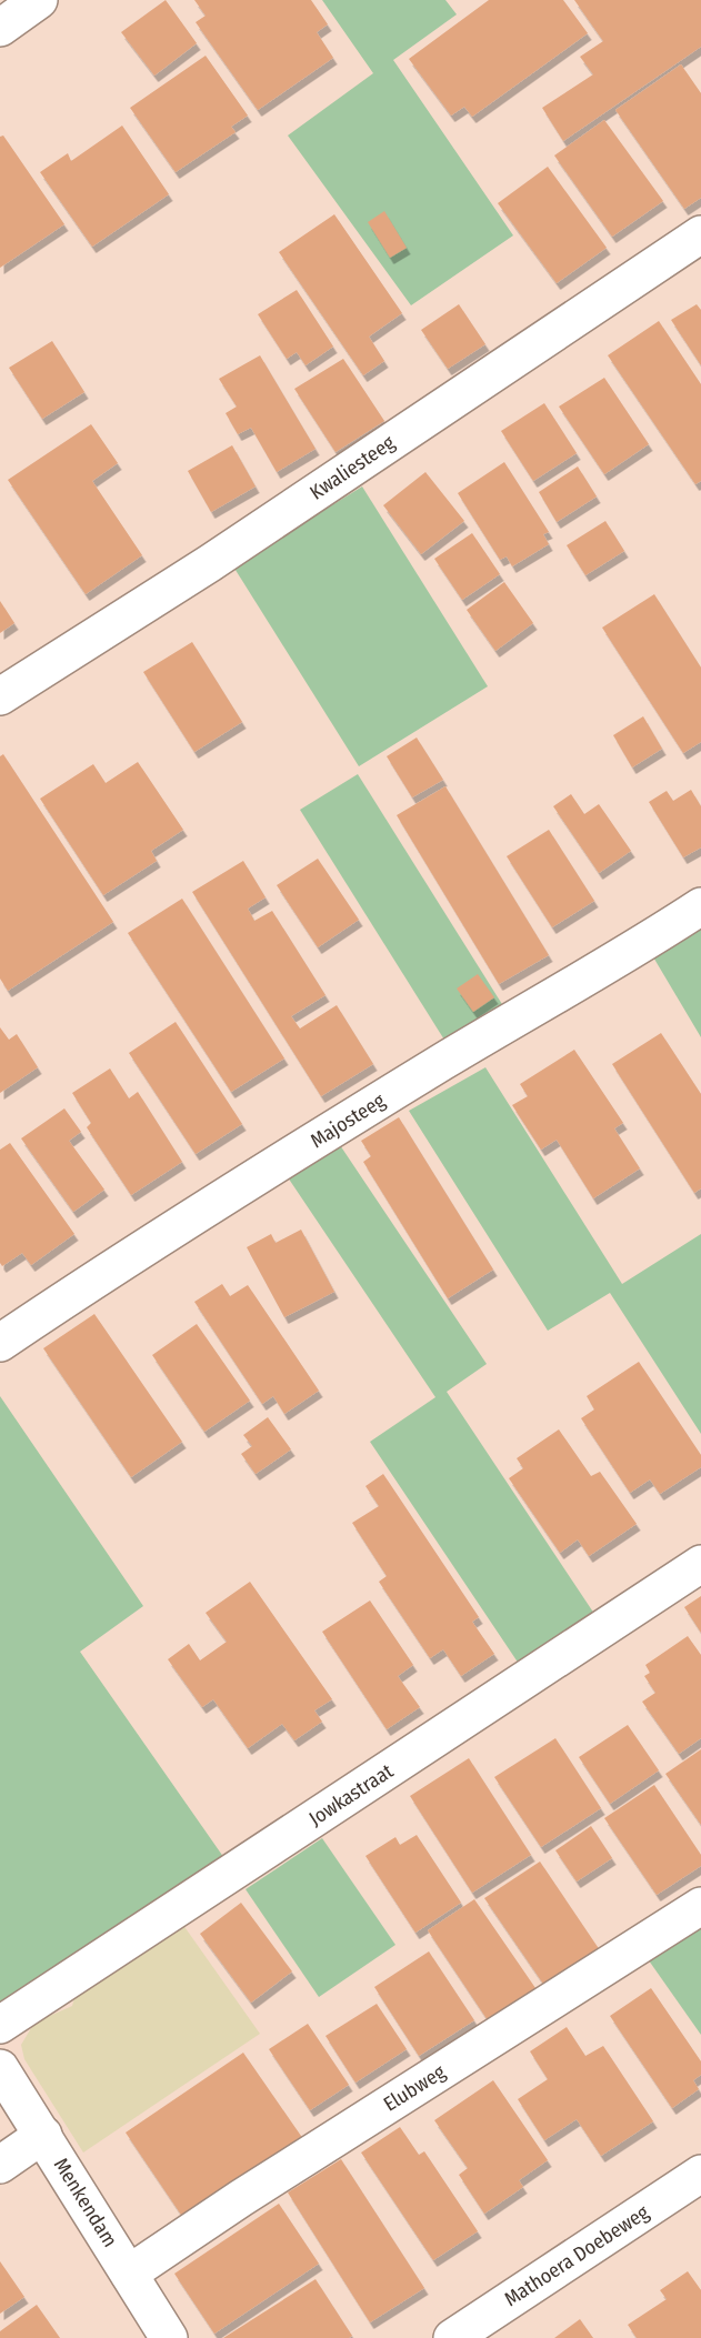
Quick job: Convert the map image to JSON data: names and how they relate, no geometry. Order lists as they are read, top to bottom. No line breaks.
{"streets":{"street":["Kwaliesteeg","Majosteeg","Jowkastraat","Elubweg","Menkendam","Mathoera Doebeweg"]},"crossings":[["Elubweg","Menkendam"]]}
